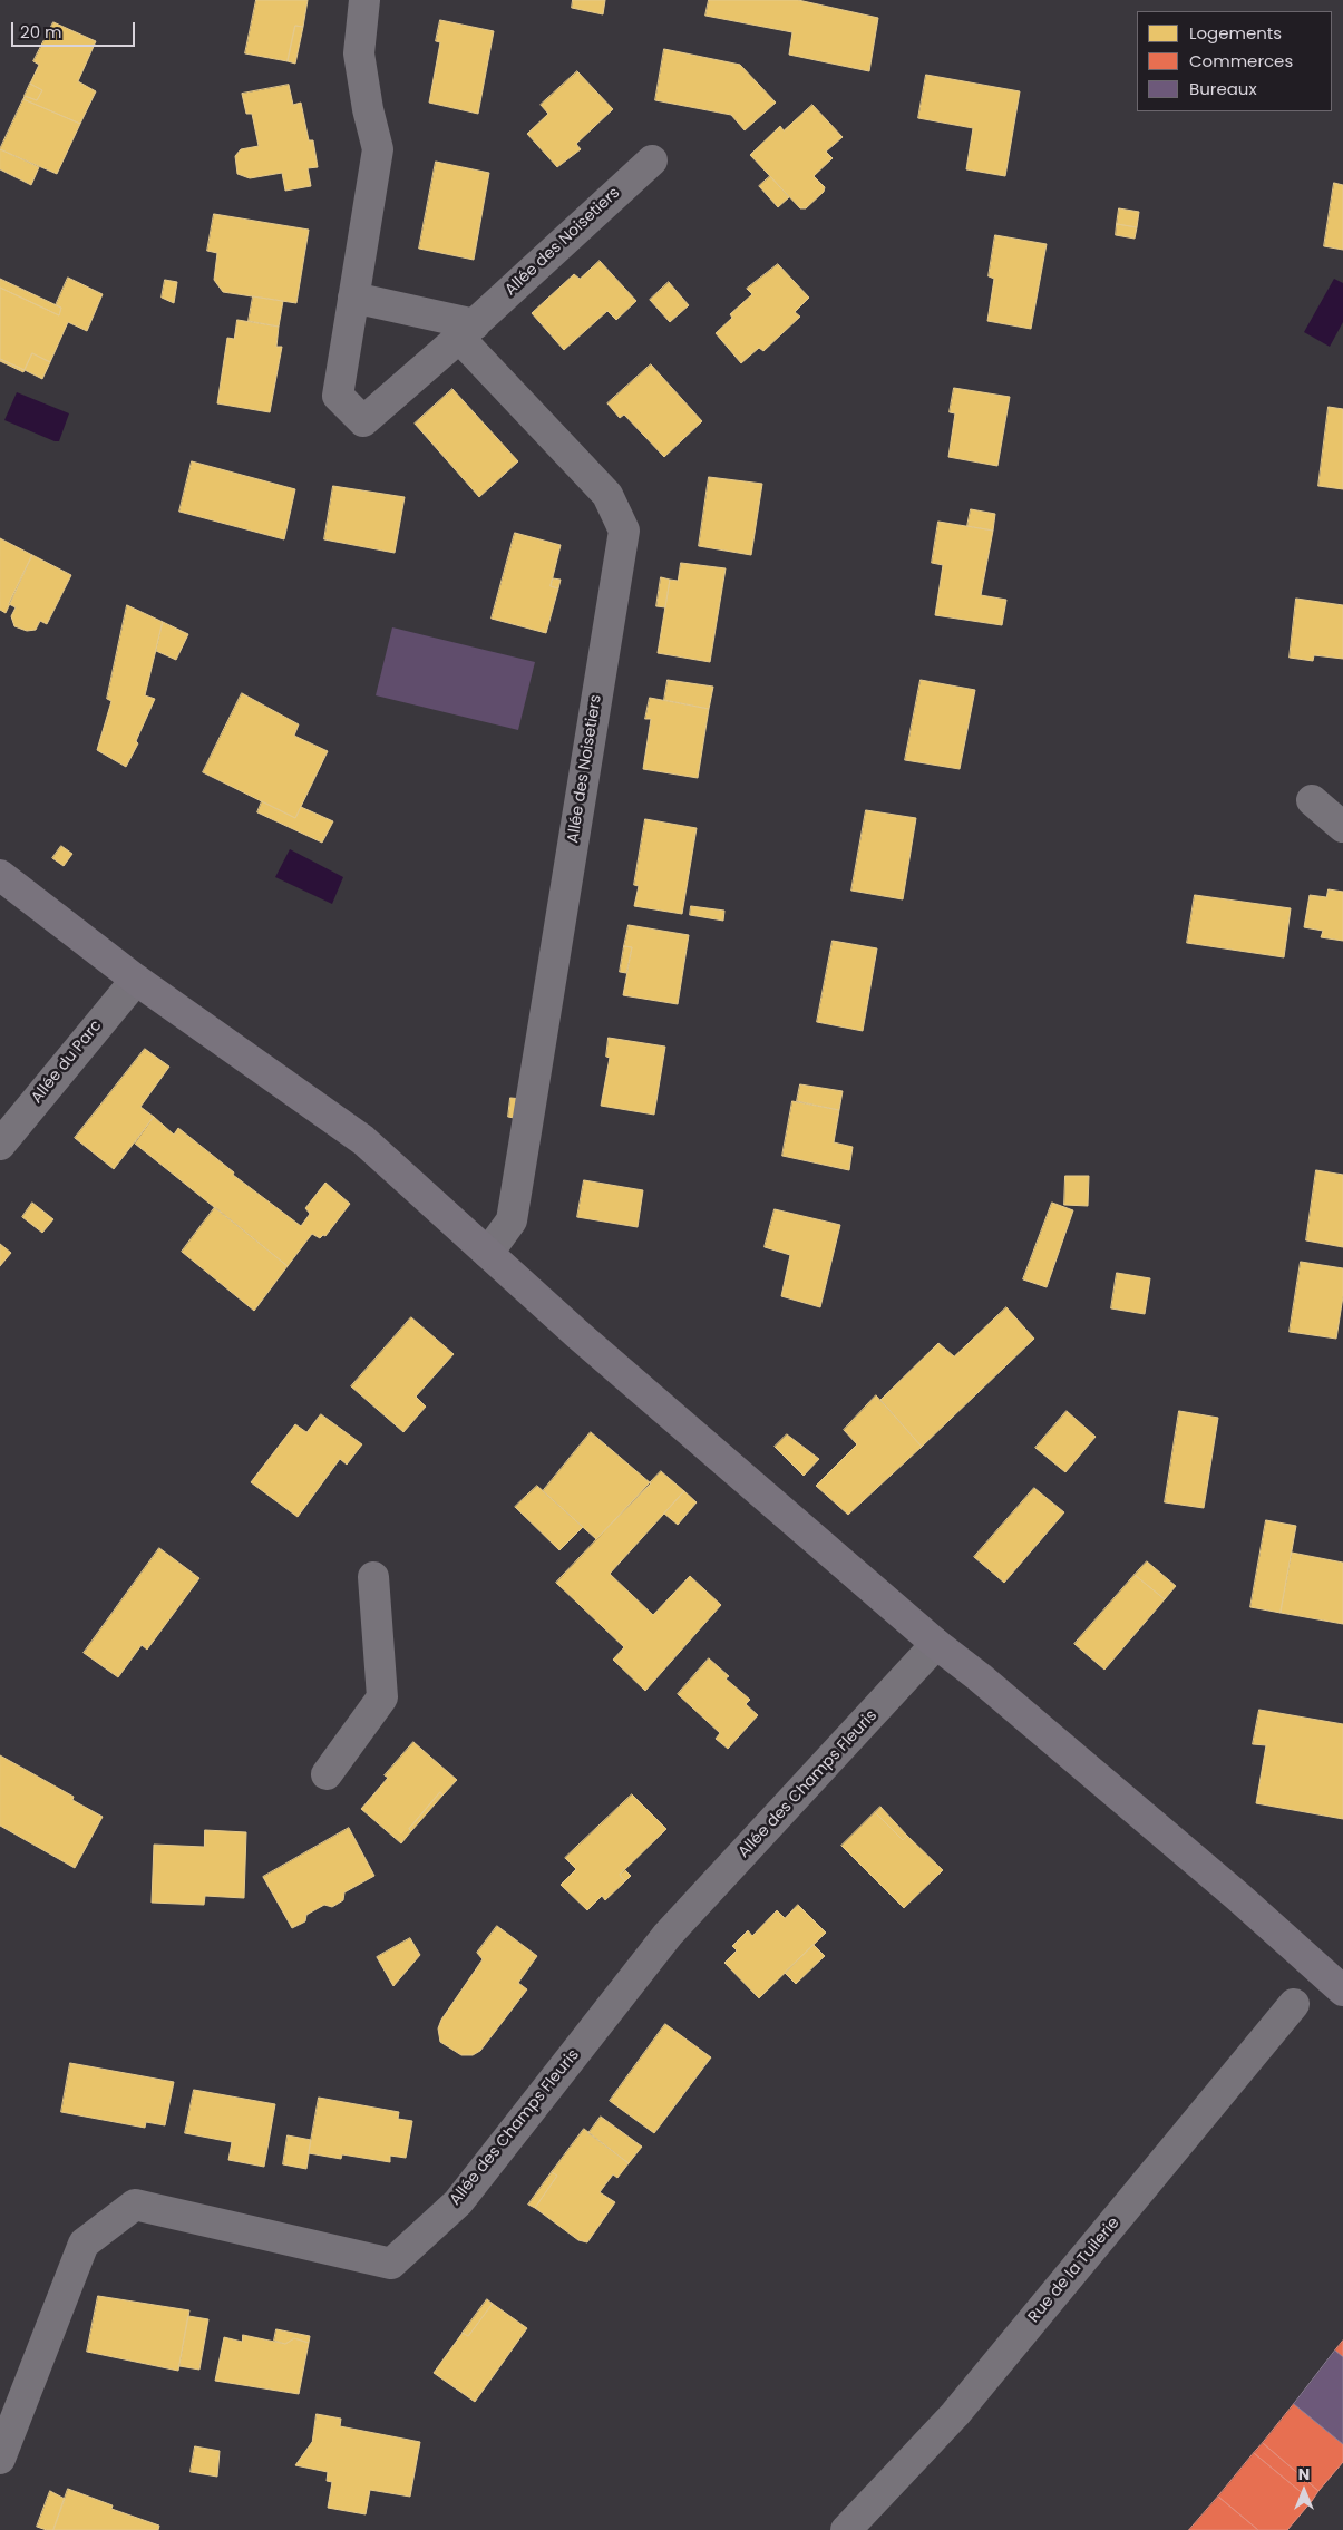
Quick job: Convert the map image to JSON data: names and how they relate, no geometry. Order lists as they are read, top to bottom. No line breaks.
{"streets":{"street":["Allée des Noisetiers","Allée du Parc","Allée des Champs Fleuris","Rue de la Tuilerie"]},"legend":["Logements","Commerces","Bureaux"],"scale_bar":"20 m","north":"top"}
